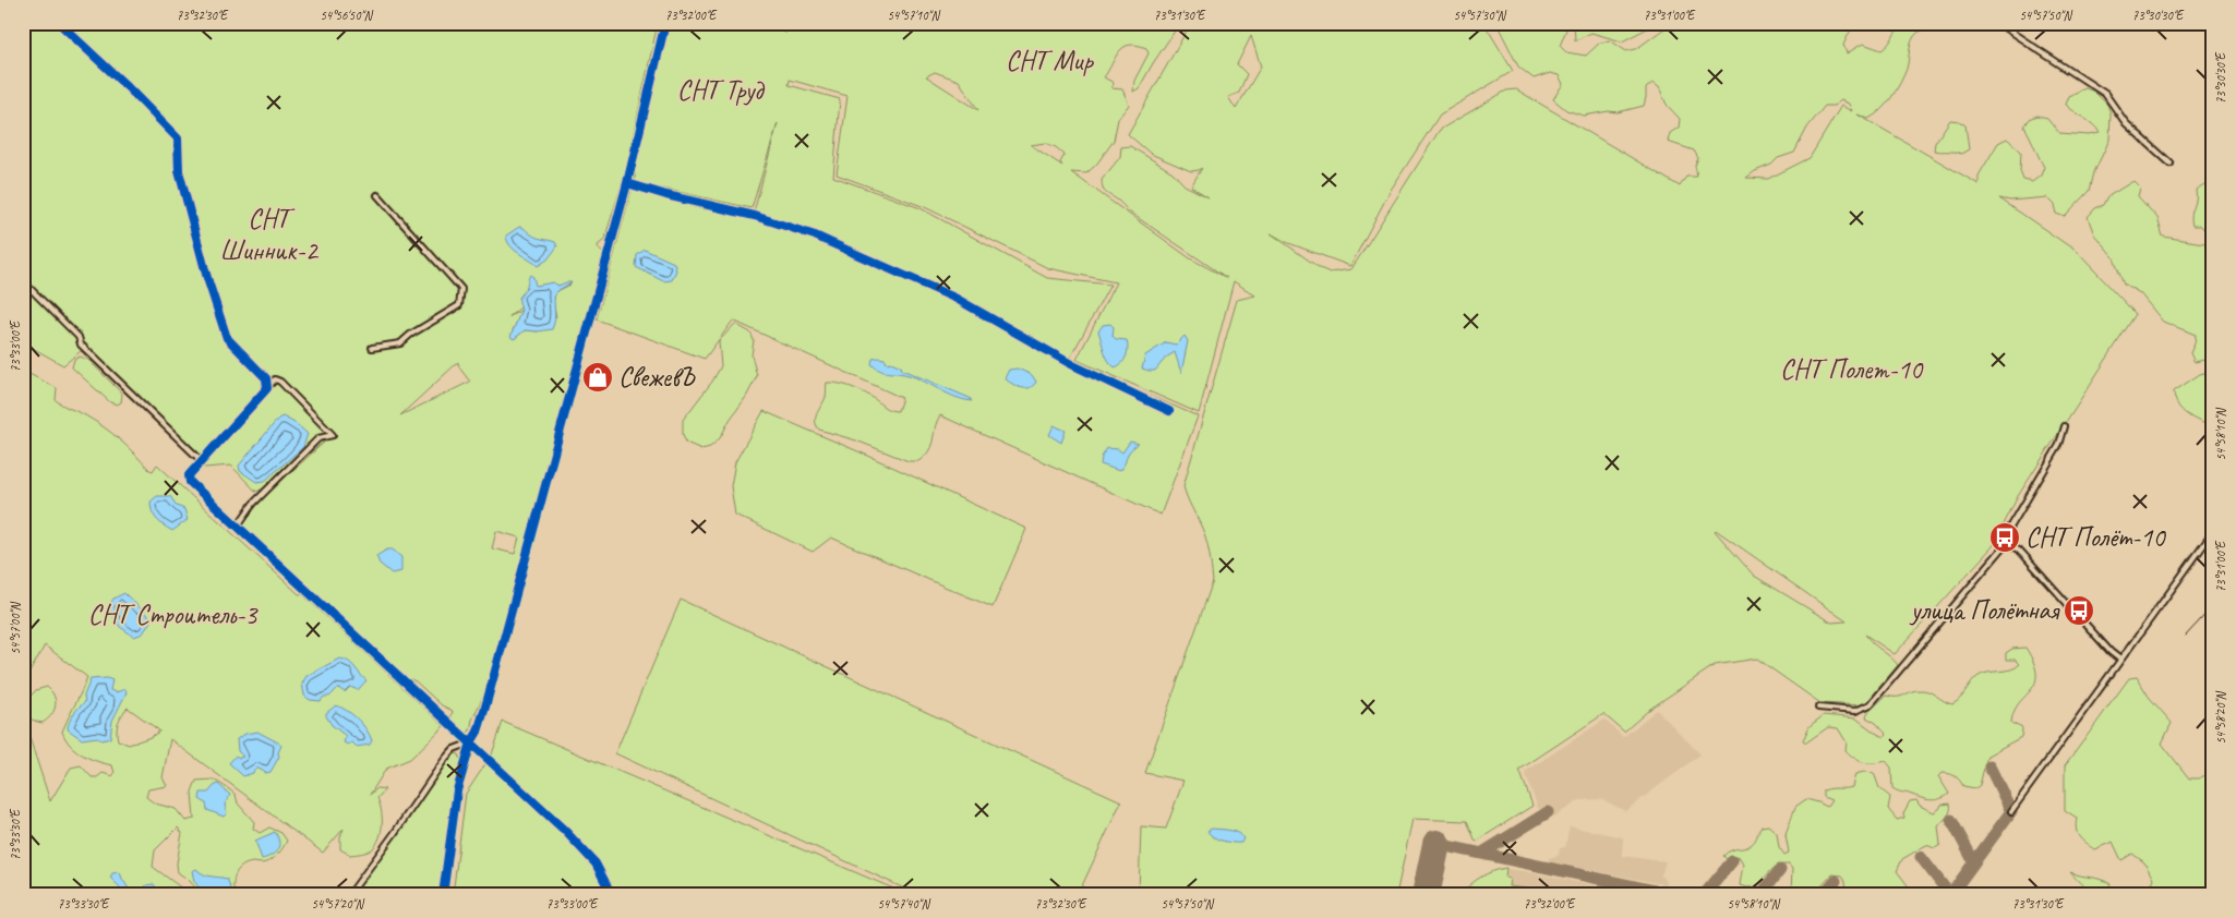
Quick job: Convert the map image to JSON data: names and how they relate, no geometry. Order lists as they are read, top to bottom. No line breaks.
{"parks":["СНТ Мир","СНТ Труд","СНТ Шинник-2","СНТ Полет-10","СНТ Строитель-3"],"places":{"shop":["СвежевЪ"],"bus stop":["СНТ Полёт-10","улица Полётная"]},"coordinates":["73°32'30\"E","54°56'50\"N","73°32'00\"E","54°57'10\"N","73°31'30\"E","54°57'30\"N","73°31'00\"E","54°57'50\"N","73°30'30\"E","73°33'00\"E","54°58'10\"N","54°57'00\"N","54°58'20\"N","73°33'30\"E","54°57'20\"N","54°57'40\"N"]}
